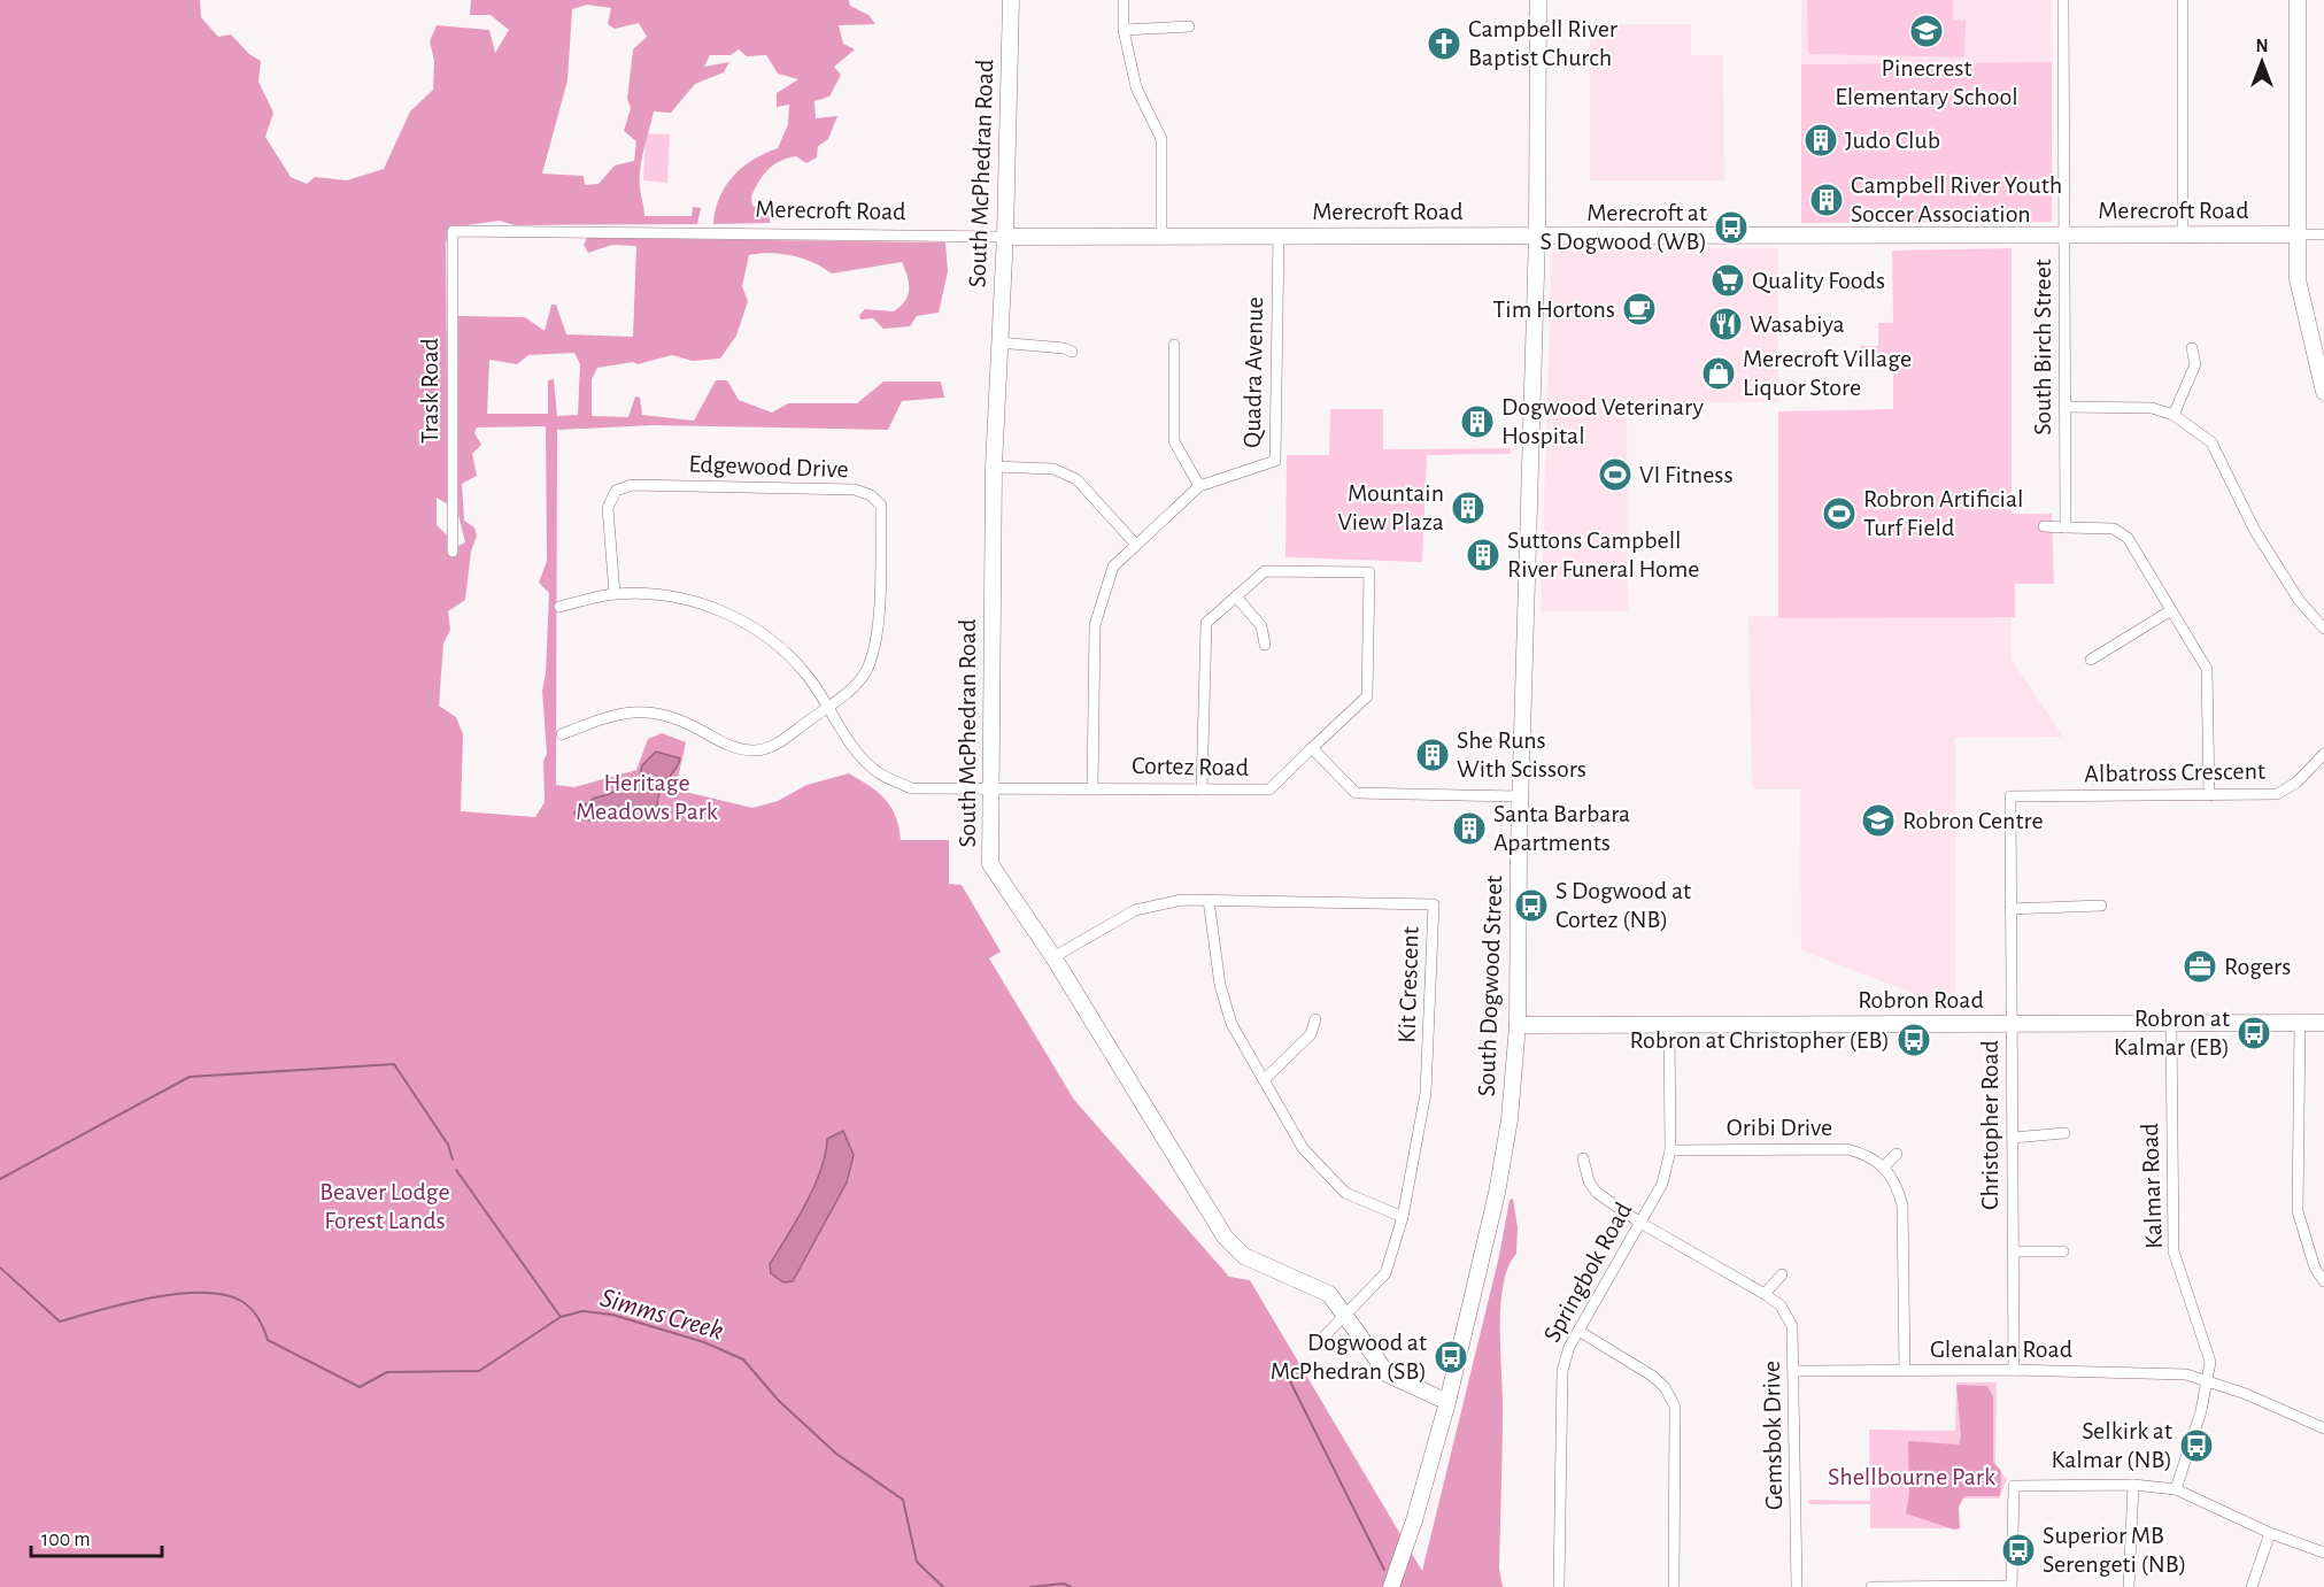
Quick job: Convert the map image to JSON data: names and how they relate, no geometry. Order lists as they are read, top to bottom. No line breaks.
{"streets":{"street":["South McPhedran Road","Merecroft Road","South Birch Street","Quadra Avenue","Trask Road","Edgewood Drive","Cortez Road","Albatross Crescent","Kit Crescent","South Dogwood Street","Robron Road","Christopher Road","Oribi Drive","Kalmar Road","Springbok Road","Glenalan Road","Gemsbok Drive"]},"crossings":[["South McPhedran Road","Merecroft Road"],["South McPhedran Road","Cortez Road"],["South McPhedran Road","Kit Crescent"],["South McPhedran Road","South Dogwood Street"],["Merecroft Road","South Birch Street"],["Merecroft Road","Quadra Avenue"],["Merecroft Road","Trask Road"],["Merecroft Road","South Dogwood Street"],["Quadra Avenue","Cortez Road"],["Edgewood Drive","Cortez Road"],["Albatross Crescent","Christopher Road"],["South Dogwood Street","Robron Road"],["Robron Road","Christopher Road"],["Robron Road","Kalmar Road"],["Robron Road","Springbok Road"],["Christopher Road","Glenalan Road"],["Oribi Drive","Springbok Road"],["Kalmar Road","Glenalan Road"],["Springbok Road","Gemsbok Drive"],["Glenalan Road","Gemsbok Drive"]],"water":["Simms Creek"],"parks":["Heritage Meadows Park","Beaver Lodge Forest Lands","Shellbourne Park"],"places":{"school or university":["Pinecrest Elementary School","Robron Centre"],"church":["Campbell River Baptist Church"],"building":["Judo Club","Campbell River Youth Soccer Association","Dogwood Veterinary Hospital","Mountain View Plaza","Suttons Campbell River Funeral Home","She Runs With Scissors","Santa Barbara Apartments"],"bus stop":["Merecroft at S Dogwood (WB)","S Dogwood at Cortez (NB)","Robron at Kalmar (EB)","Robron at Christopher (EB)","Dogwood at McPhedran (SB)","Selkirk at Kalmar (NB)","Superior MB Serengeti (NB)"],"supermarket":["Quality Foods"],"cafe":["Tim Hortons"],"restaurant":["Wasabiya"],"shop":["Merecroft Village Liquor Store"],"sports":["VI Fitness","Robron Artificial Turf Field"],"office":["Rogers"]},"scale_bar":"100 m","north":"top"}
